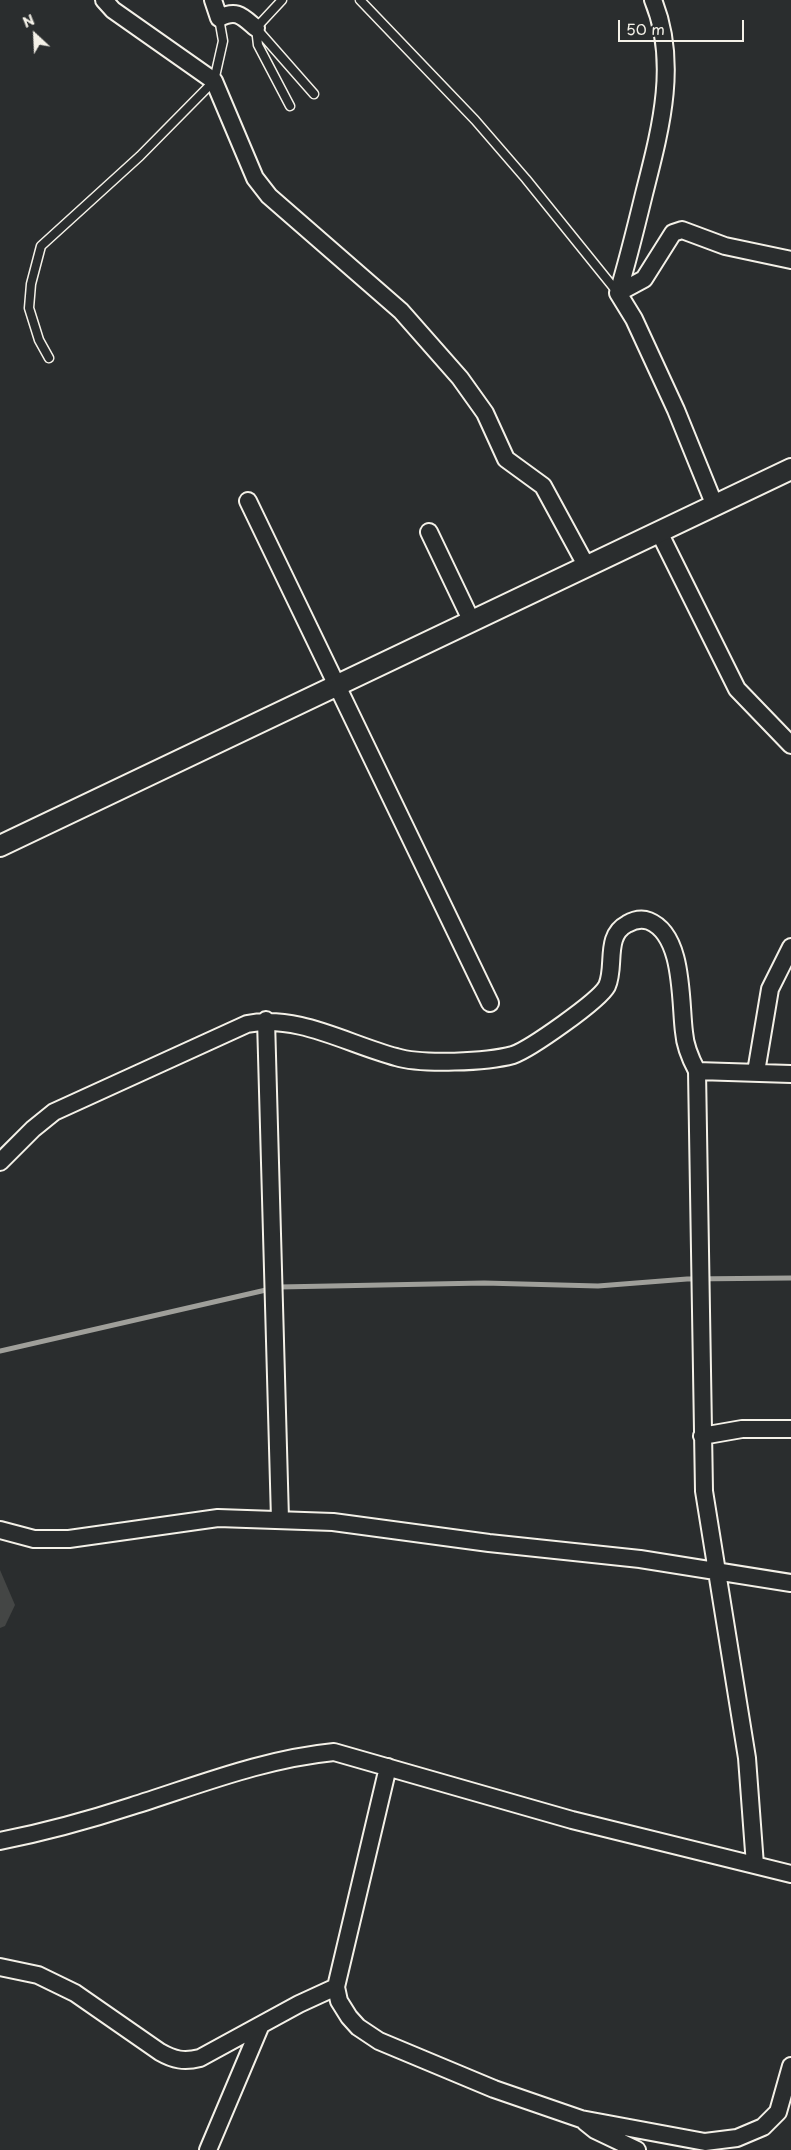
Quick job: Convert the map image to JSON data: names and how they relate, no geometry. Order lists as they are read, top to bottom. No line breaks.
{"scale_bar":"50 m","north":"top left"}
